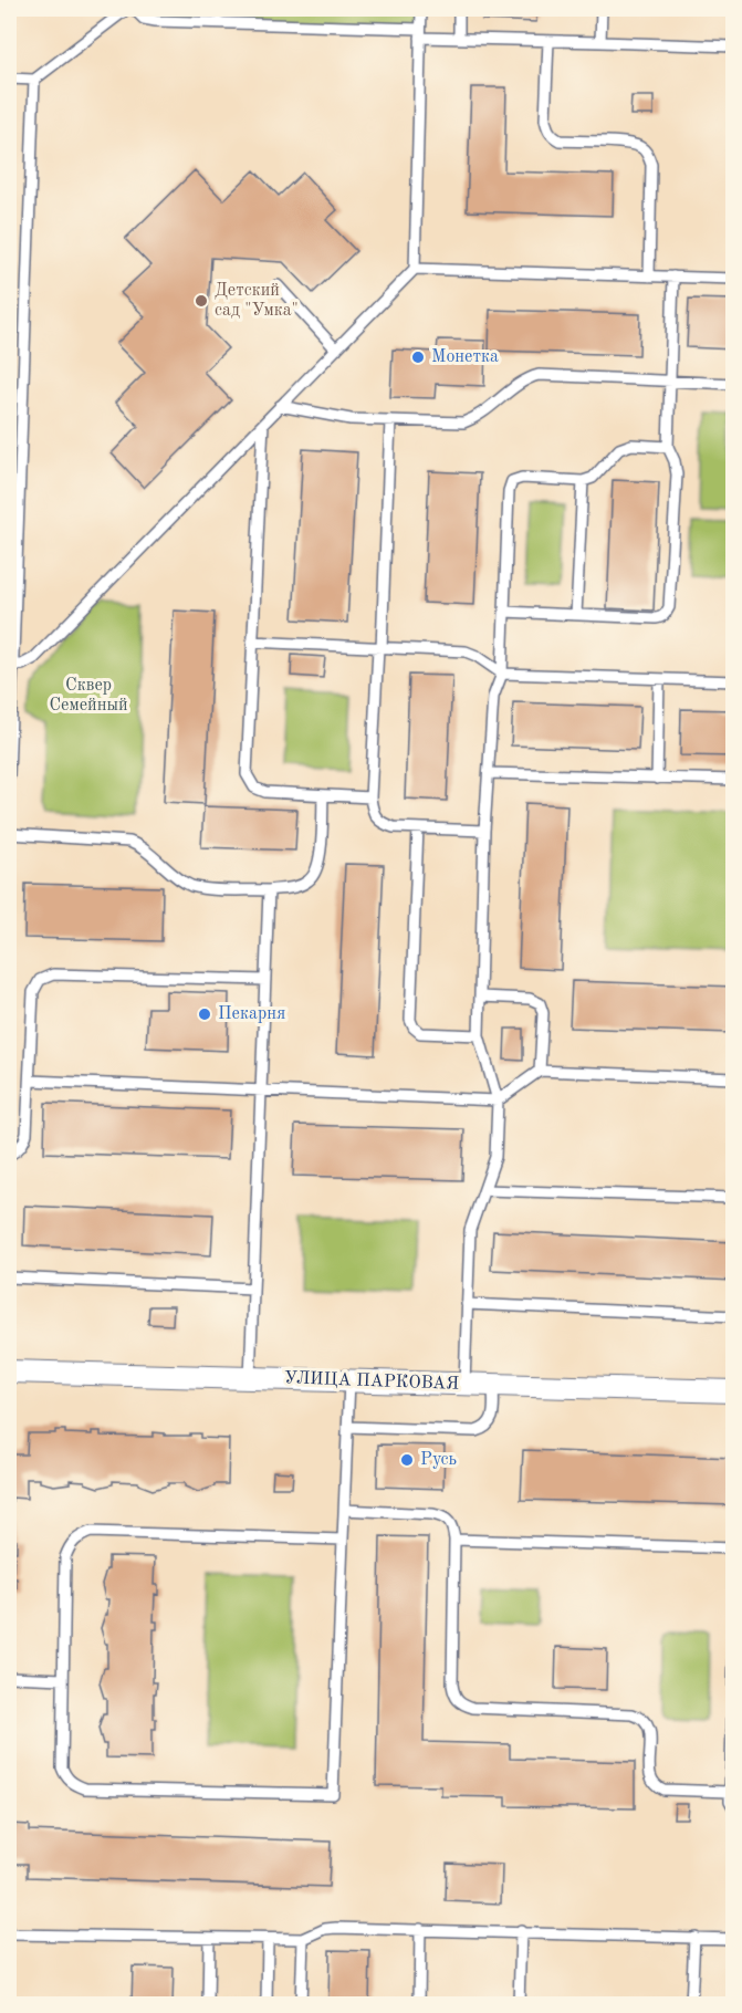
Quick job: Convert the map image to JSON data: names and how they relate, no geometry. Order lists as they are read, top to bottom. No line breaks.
{"streets":{"street":["УЛИЦА ПАРКОВАЯ"]},"parks":["Сквер Семейный"],"places":["Детский сад \"Умка\"","Монетка","Пекарня","Русь"]}
